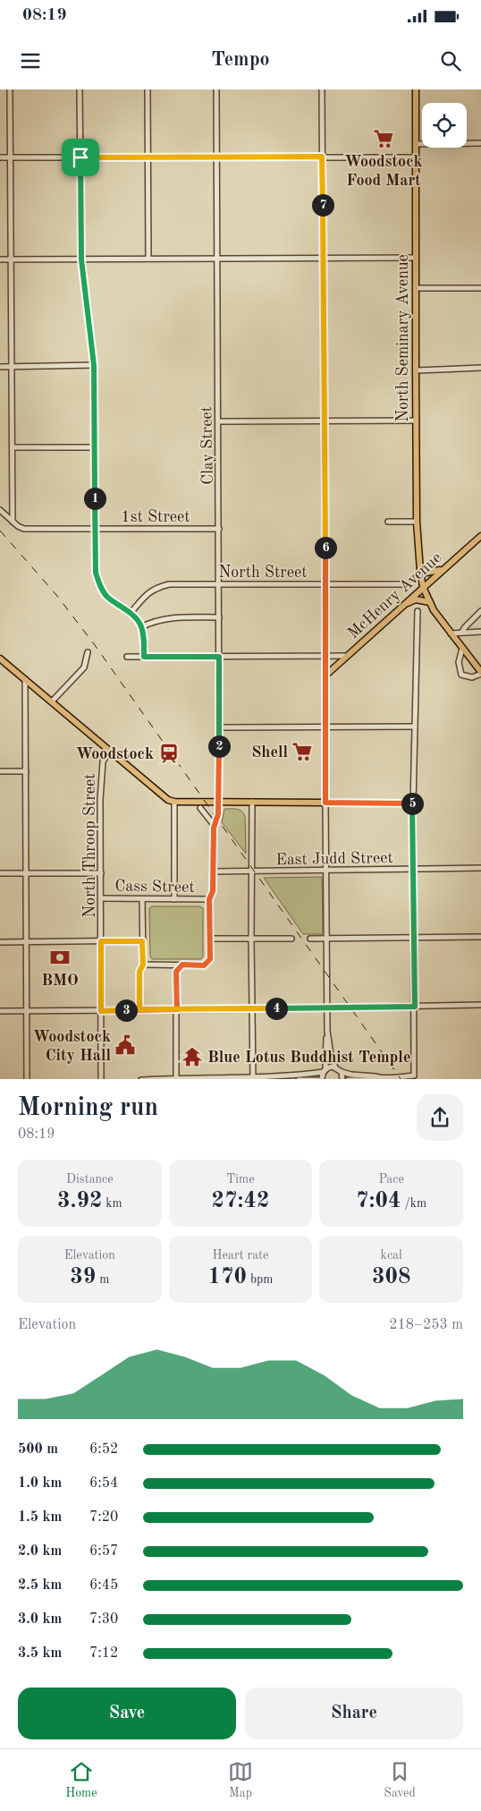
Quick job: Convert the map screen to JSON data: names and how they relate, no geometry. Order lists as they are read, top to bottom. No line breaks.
{"streets":{"main road":["North Seminary Avenue","McHenry Avenue"],"street":["Clay Street","1st Street","North Street","North Throop Street","East Judd Street","Cass Street"]},"crossings":[["North Seminary Avenue","McHenry Avenue"],["Clay Street","1st Street"],["Clay Street","North Street"],["Clay Street","East Judd Street"],["Clay Street","Cass Street"],["North Throop Street","Cass Street"]],"places":{"supermarket":["Woodstock Food Mart","Shell"],"station":["Woodstock"],"bank":["BMO"],"public building":["Woodstock City Hall"],"temple":["Blue Lotus Buddhist Temple"]},"page":{"status":"08:19","header":"Tempo","pins":["7","1","6","2","5","4","3"],"heading":["Morning run","08:19"],"stats":[["Distance","3.92 km"],["Time","27:42"],["Pace","7:04 /km"],["Elevation","39 m"],["Heart rate","170 bpm"],["kcal","308"]],"chart":["Elevation","218–253 m"],"list":[{"name":"500 m","note":"6:52"},{"name":"1.0 km","note":"6:54"},{"name":"1.5 km","note":"7:20"},{"name":"2.0 km","note":"6:57"},{"name":"2.5 km","note":"6:45"},{"name":"3.0 km","note":"7:30"},{"name":"3.5 km","note":"7:12"}],"buttons":["Save","Share"],"tabs":["Home","Map","Saved"]}}
